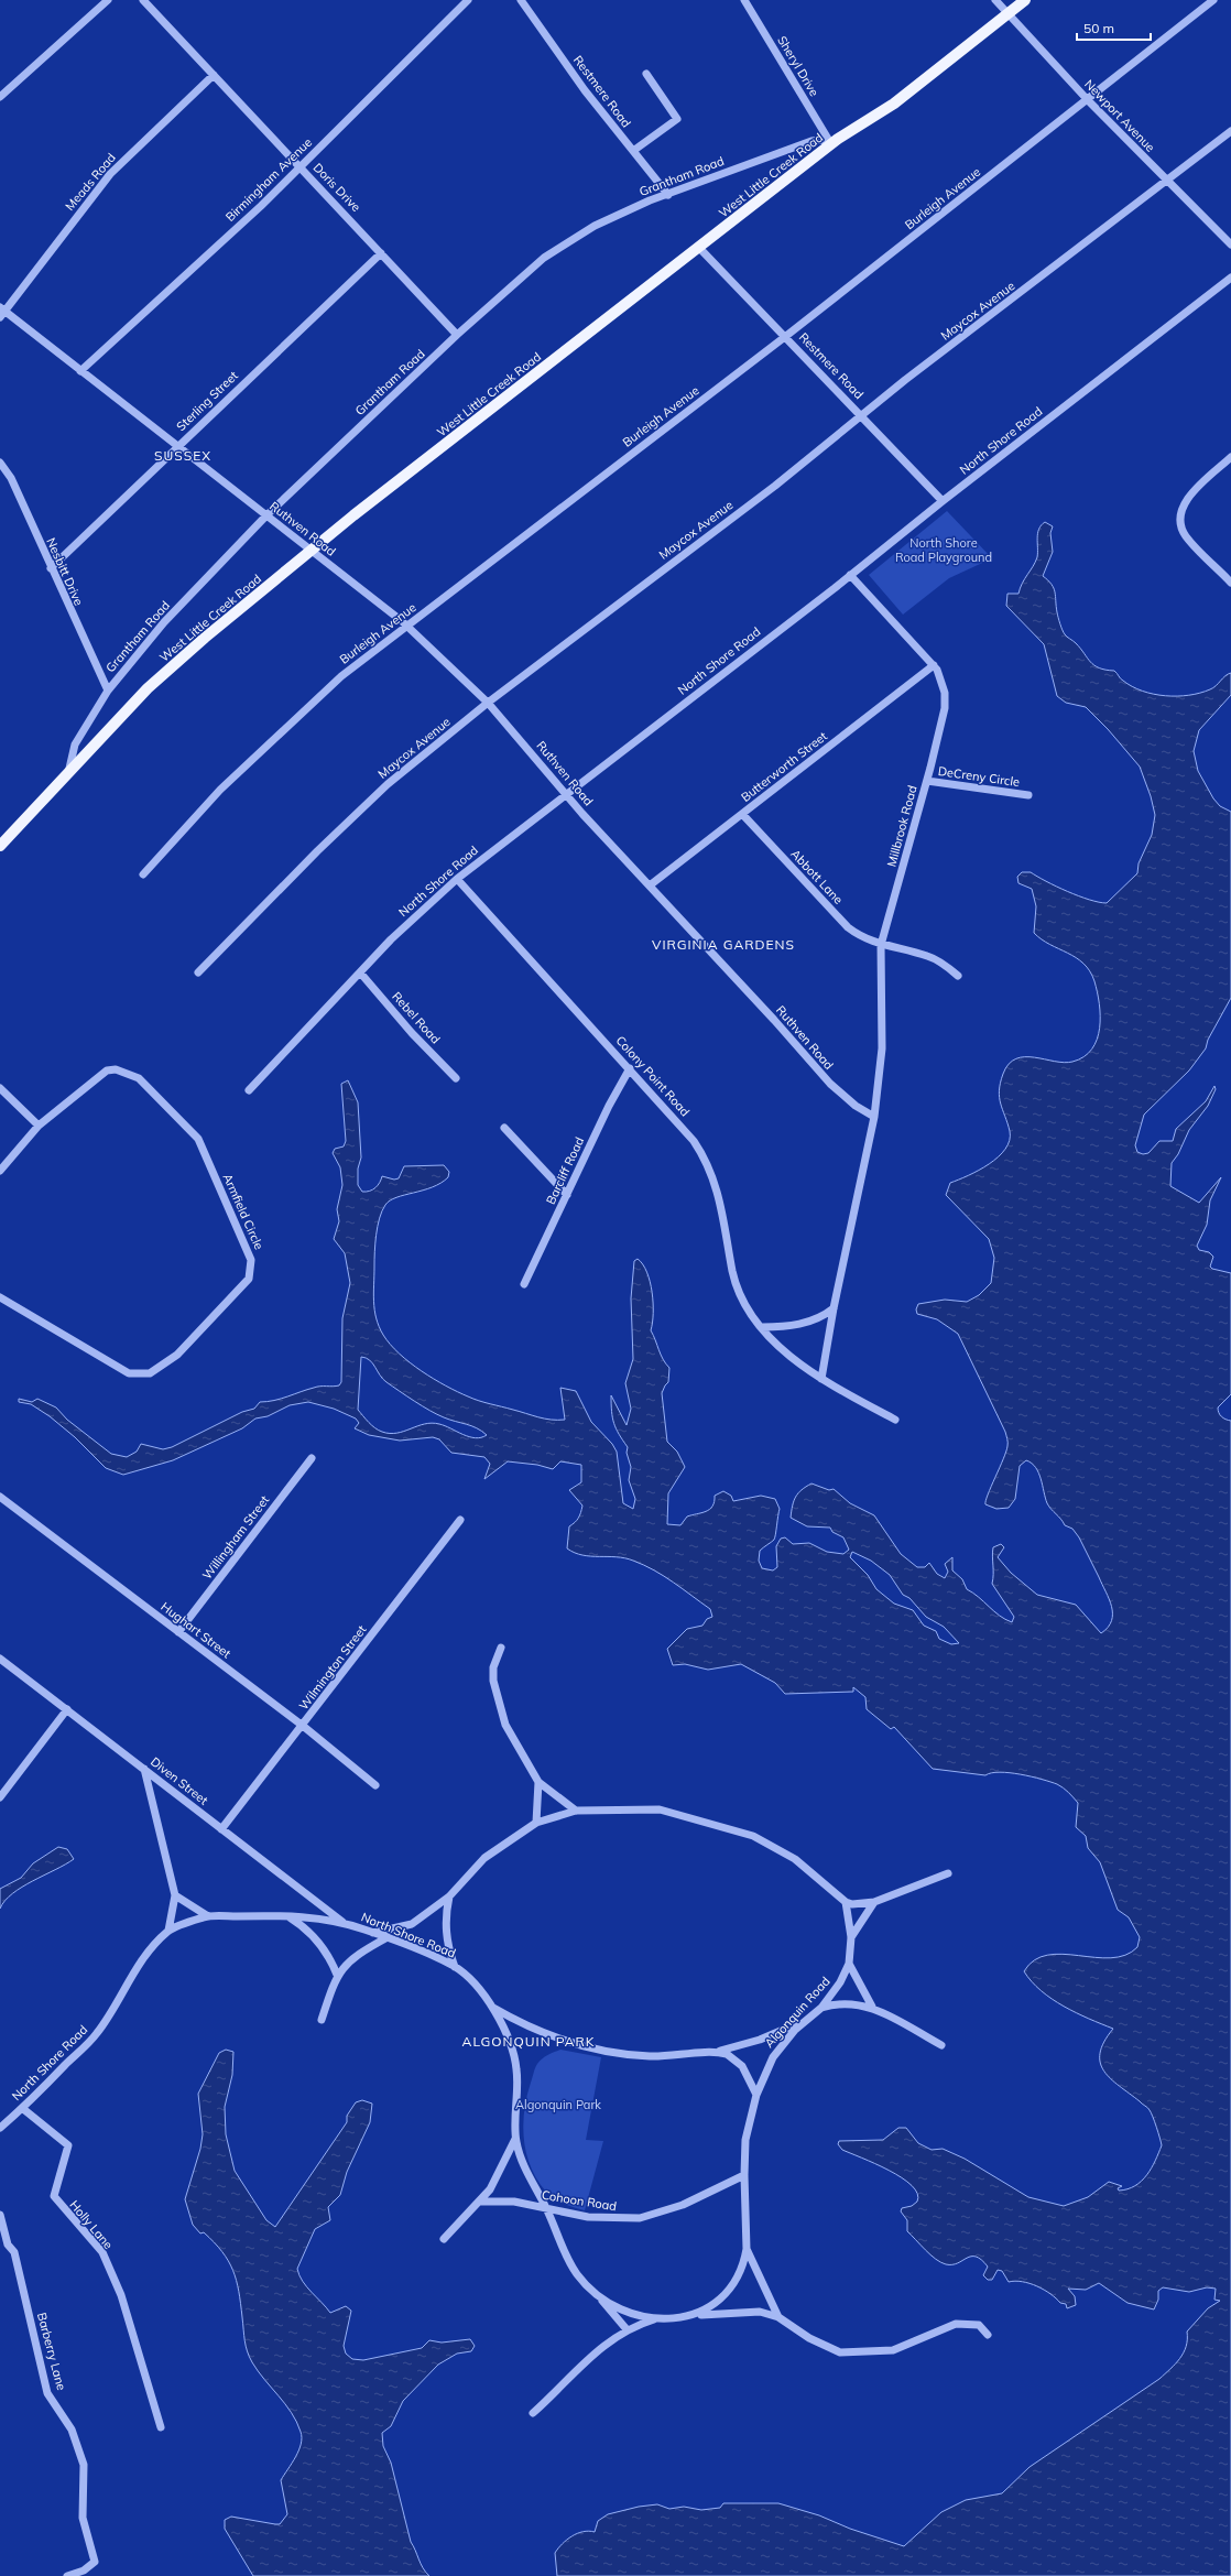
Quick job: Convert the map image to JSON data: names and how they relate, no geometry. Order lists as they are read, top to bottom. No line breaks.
{"streets":{"main road":["West Little Creek Road"],"street":["Sheryl Drive","Restmere Road","Newport Avenue","Grantham Road","Birmingham Avenue","Meads Road","Doris Drive","Burleigh Avenue","Maycox Avenue","Sterling Street","North Shore Road","Ruthven Road","Nesbitt Drive","Butterworth Street","DeCreny Circle","Millbrook Road","Abbott Lane","Rebel Road","Colony Point Road","Barcliff Road","Armfield Circle","Willingham Street","Hughart Street","Wilmington Street","Diven Street","Algonquin Road","Cohoon Road","Holly Lane","Barberry Lane"]},"crossings":[["Sheryl Drive","West Little Creek Road"],["Sheryl Drive","Grantham Road"],["Restmere Road","West Little Creek Road"],["Restmere Road","Grantham Road"],["Restmere Road","Burleigh Avenue"],["Restmere Road","Maycox Avenue"],["Restmere Road","North Shore Road"],["Newport Avenue","West Little Creek Road"],["Newport Avenue","Burleigh Avenue"],["Newport Avenue","Maycox Avenue"],["West Little Creek Road","Grantham Road"],["West Little Creek Road","Ruthven Road"],["Grantham Road","Doris Drive"],["Grantham Road","Ruthven Road"],["Grantham Road","Nesbitt Drive"],["Birmingham Avenue","Doris Drive"],["Birmingham Avenue","Ruthven Road"],["Meads Road","Doris Drive"],["Meads Road","Ruthven Road"],["Doris Drive","Sterling Street"],["Burleigh Avenue","Ruthven Road"],["Maycox Avenue","Ruthven Road"],["Sterling Street","Ruthven Road"],["Sterling Street","Nesbitt Drive"],["North Shore Road","Ruthven Road"],["North Shore Road","Millbrook Road"],["North Shore Road","Rebel Road"],["North Shore Road","Colony Point Road"],["North Shore Road","Diven Street"],["North Shore Road","Algonquin Road"],["North Shore Road","Cohoon Road"],["North Shore Road","Holly Lane"],["Ruthven Road","Butterworth Street"],["Ruthven Road","Millbrook Road"],["Butterworth Street","Millbrook Road"],["Butterworth Street","Abbott Lane"],["DeCreny Circle","Millbrook Road"],["Millbrook Road","Abbott Lane"],["Colony Point Road","Barcliff Road"],["Willingham Street","Hughart Street"],["Hughart Street","Wilmington Street"],["Wilmington Street","Diven Street"],["Algonquin Road","Cohoon Road"]],"districts":["SUSSEX","VIRGINIA GARDENS","ALGONQUIN PARK"],"parks":["North Shore Road Playground","Algonquin Park"],"scale_bar":"50 m"}
